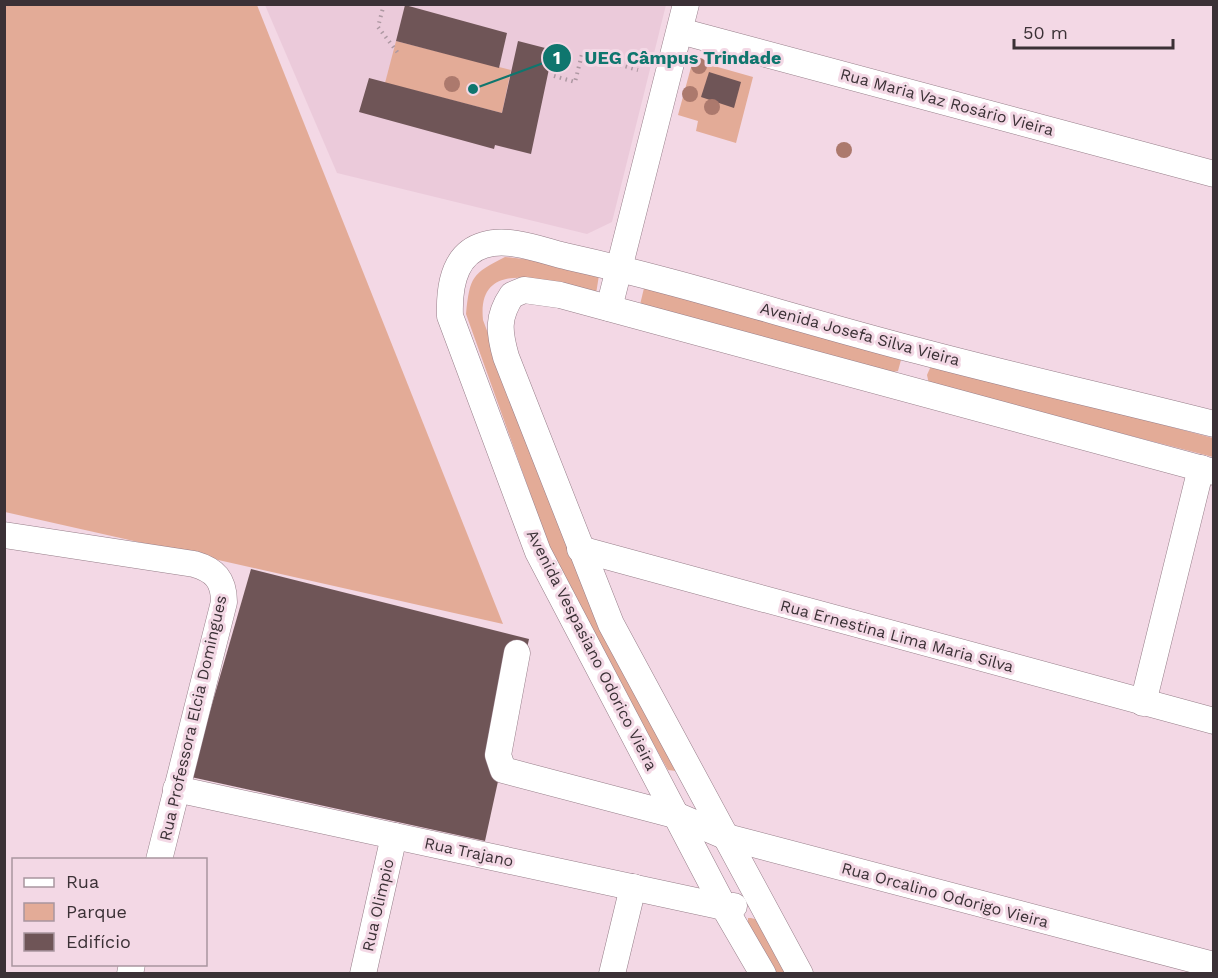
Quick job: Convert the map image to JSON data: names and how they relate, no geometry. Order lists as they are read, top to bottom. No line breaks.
{"streets":{"street":["Rua Maria Vaz Rosário Vieira","Avenida Josefa Silva Vieira","Rua Ernestina Lima Maria Silva","Avenida Vespasiano Odorico Vieira","Rua Professora Elcia Domingues","Rua Trajano","Rua Orcalino Odorigo Vieira","Rua Olimpio"]},"crossings":[["Avenida Josefa Silva Vieira","Avenida Vespasiano Odorico Vieira"],["Rua Ernestina Lima Maria Silva","Avenida Vespasiano Odorico Vieira"],["Avenida Vespasiano Odorico Vieira","Rua Trajano"],["Avenida Vespasiano Odorico Vieira","Rua Orcalino Odorigo Vieira"],["Rua Professora Elcia Domingues","Rua Trajano"],["Rua Trajano","Rua Olimpio"]],"places":["UEG Câmpus Trindade"],"legend":["Rua","Parque","Edifício"],"scale_bar":"50 m"}
